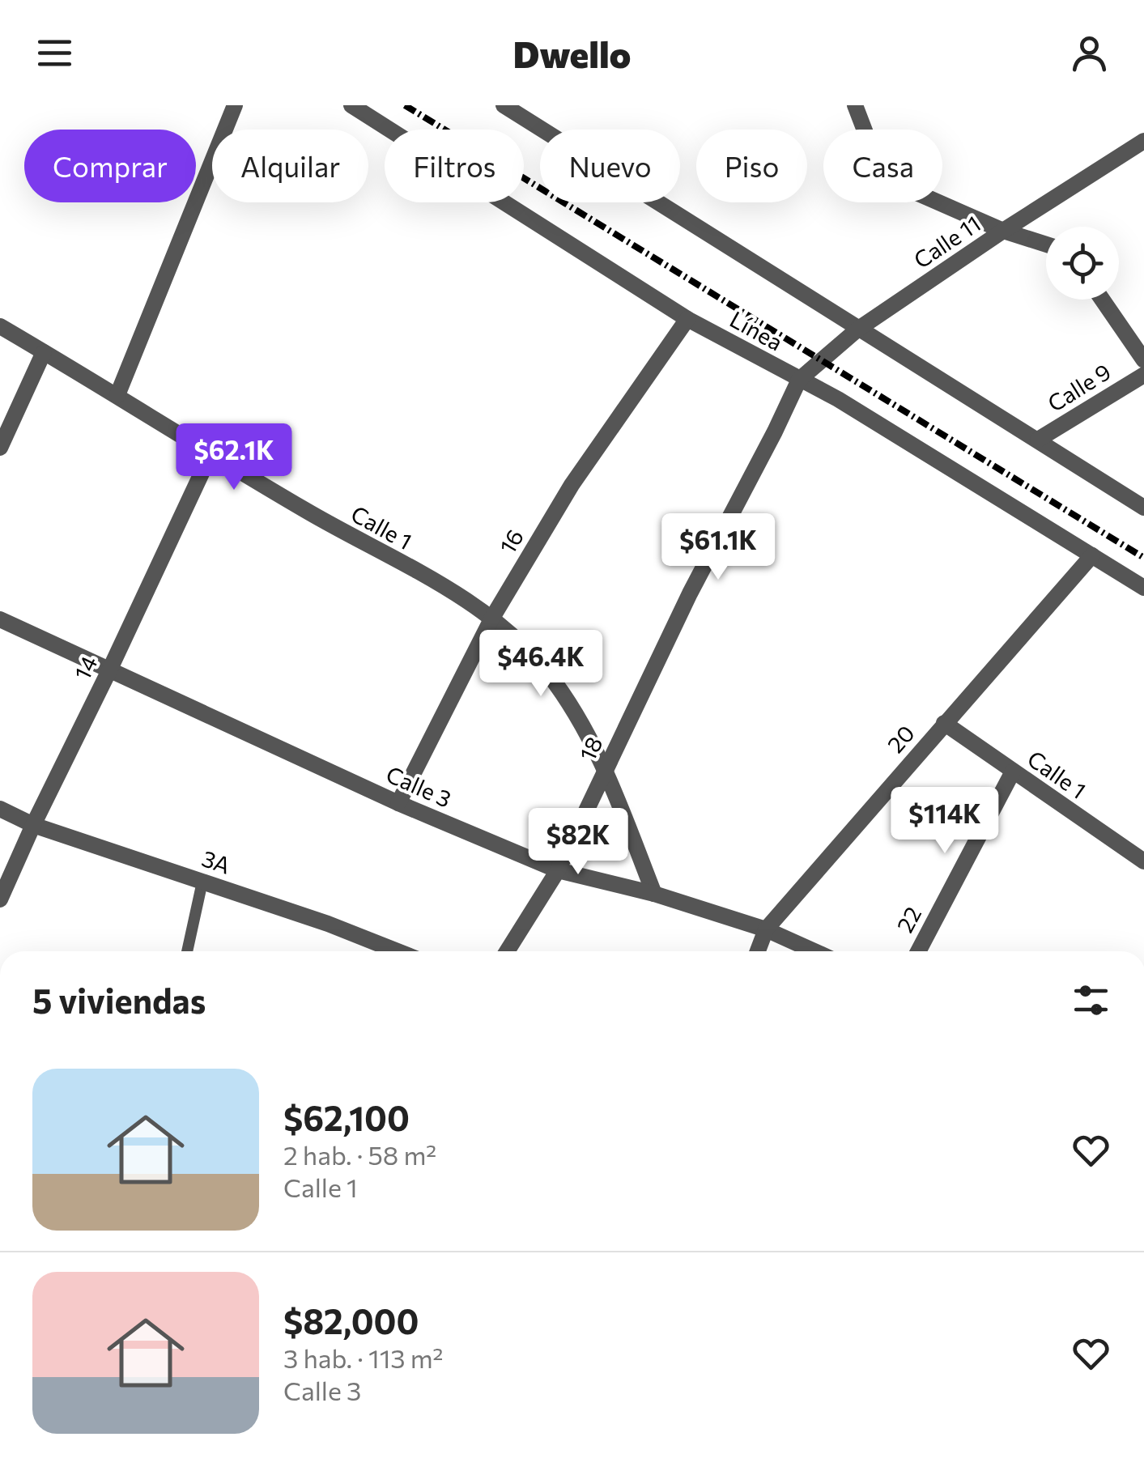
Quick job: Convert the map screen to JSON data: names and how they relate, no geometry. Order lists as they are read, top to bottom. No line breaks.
{"streets":{"street":["Calle 11","Línea","Calle 9","Calle 1","16","14","20","18","Calle 3","3A","22"]},"crossings":[["Calle 11","Línea"],["Calle 11","18"],["Línea","16"],["Línea","20"],["Línea","18"],["Calle 1","16"],["Calle 1","14"],["Calle 1","20"],["Calle 1","18"],["Calle 1","Calle 3"],["Calle 1","22"],["16","Calle 3"],["14","Calle 3"],["14","3A"],["20","Calle 3"],["18","Calle 3"]],"page":{"header":"Dwello","chip":["Comprar","Alquilar","Filtros","Nuevo","Piso","Casa"],"price":["$62.1K","$61.1K","$46.4K","$114K","$82K"],"heading":"5 viviendas","list":[{"name":"$62,100","note":"2 hab. · 58 m² · Calle 1"},{"name":"$82,000","note":"3 hab. · 113 m² · Calle 3"}]}}
